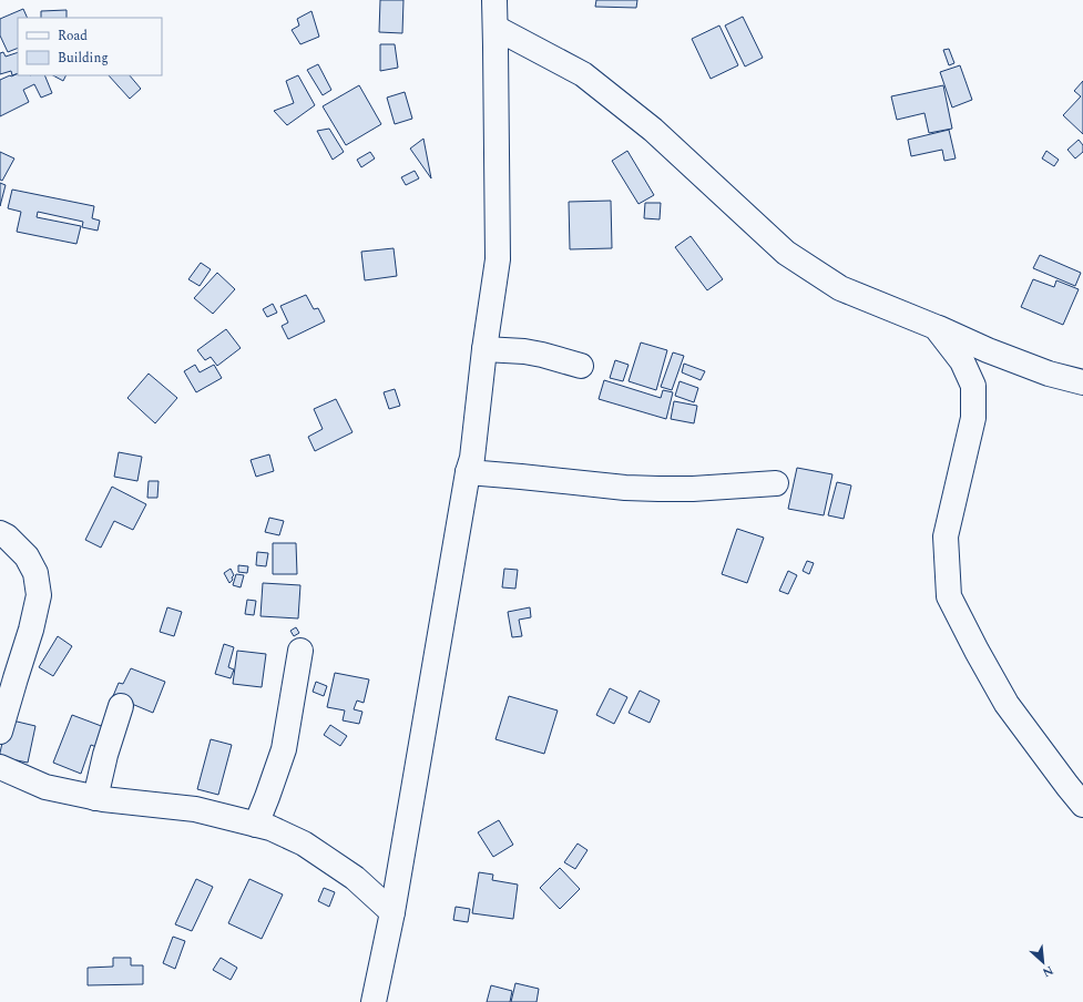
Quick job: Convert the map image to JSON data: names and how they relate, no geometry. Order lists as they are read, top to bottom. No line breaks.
{"legend":["Road","Building"],"north":"bottom right"}
